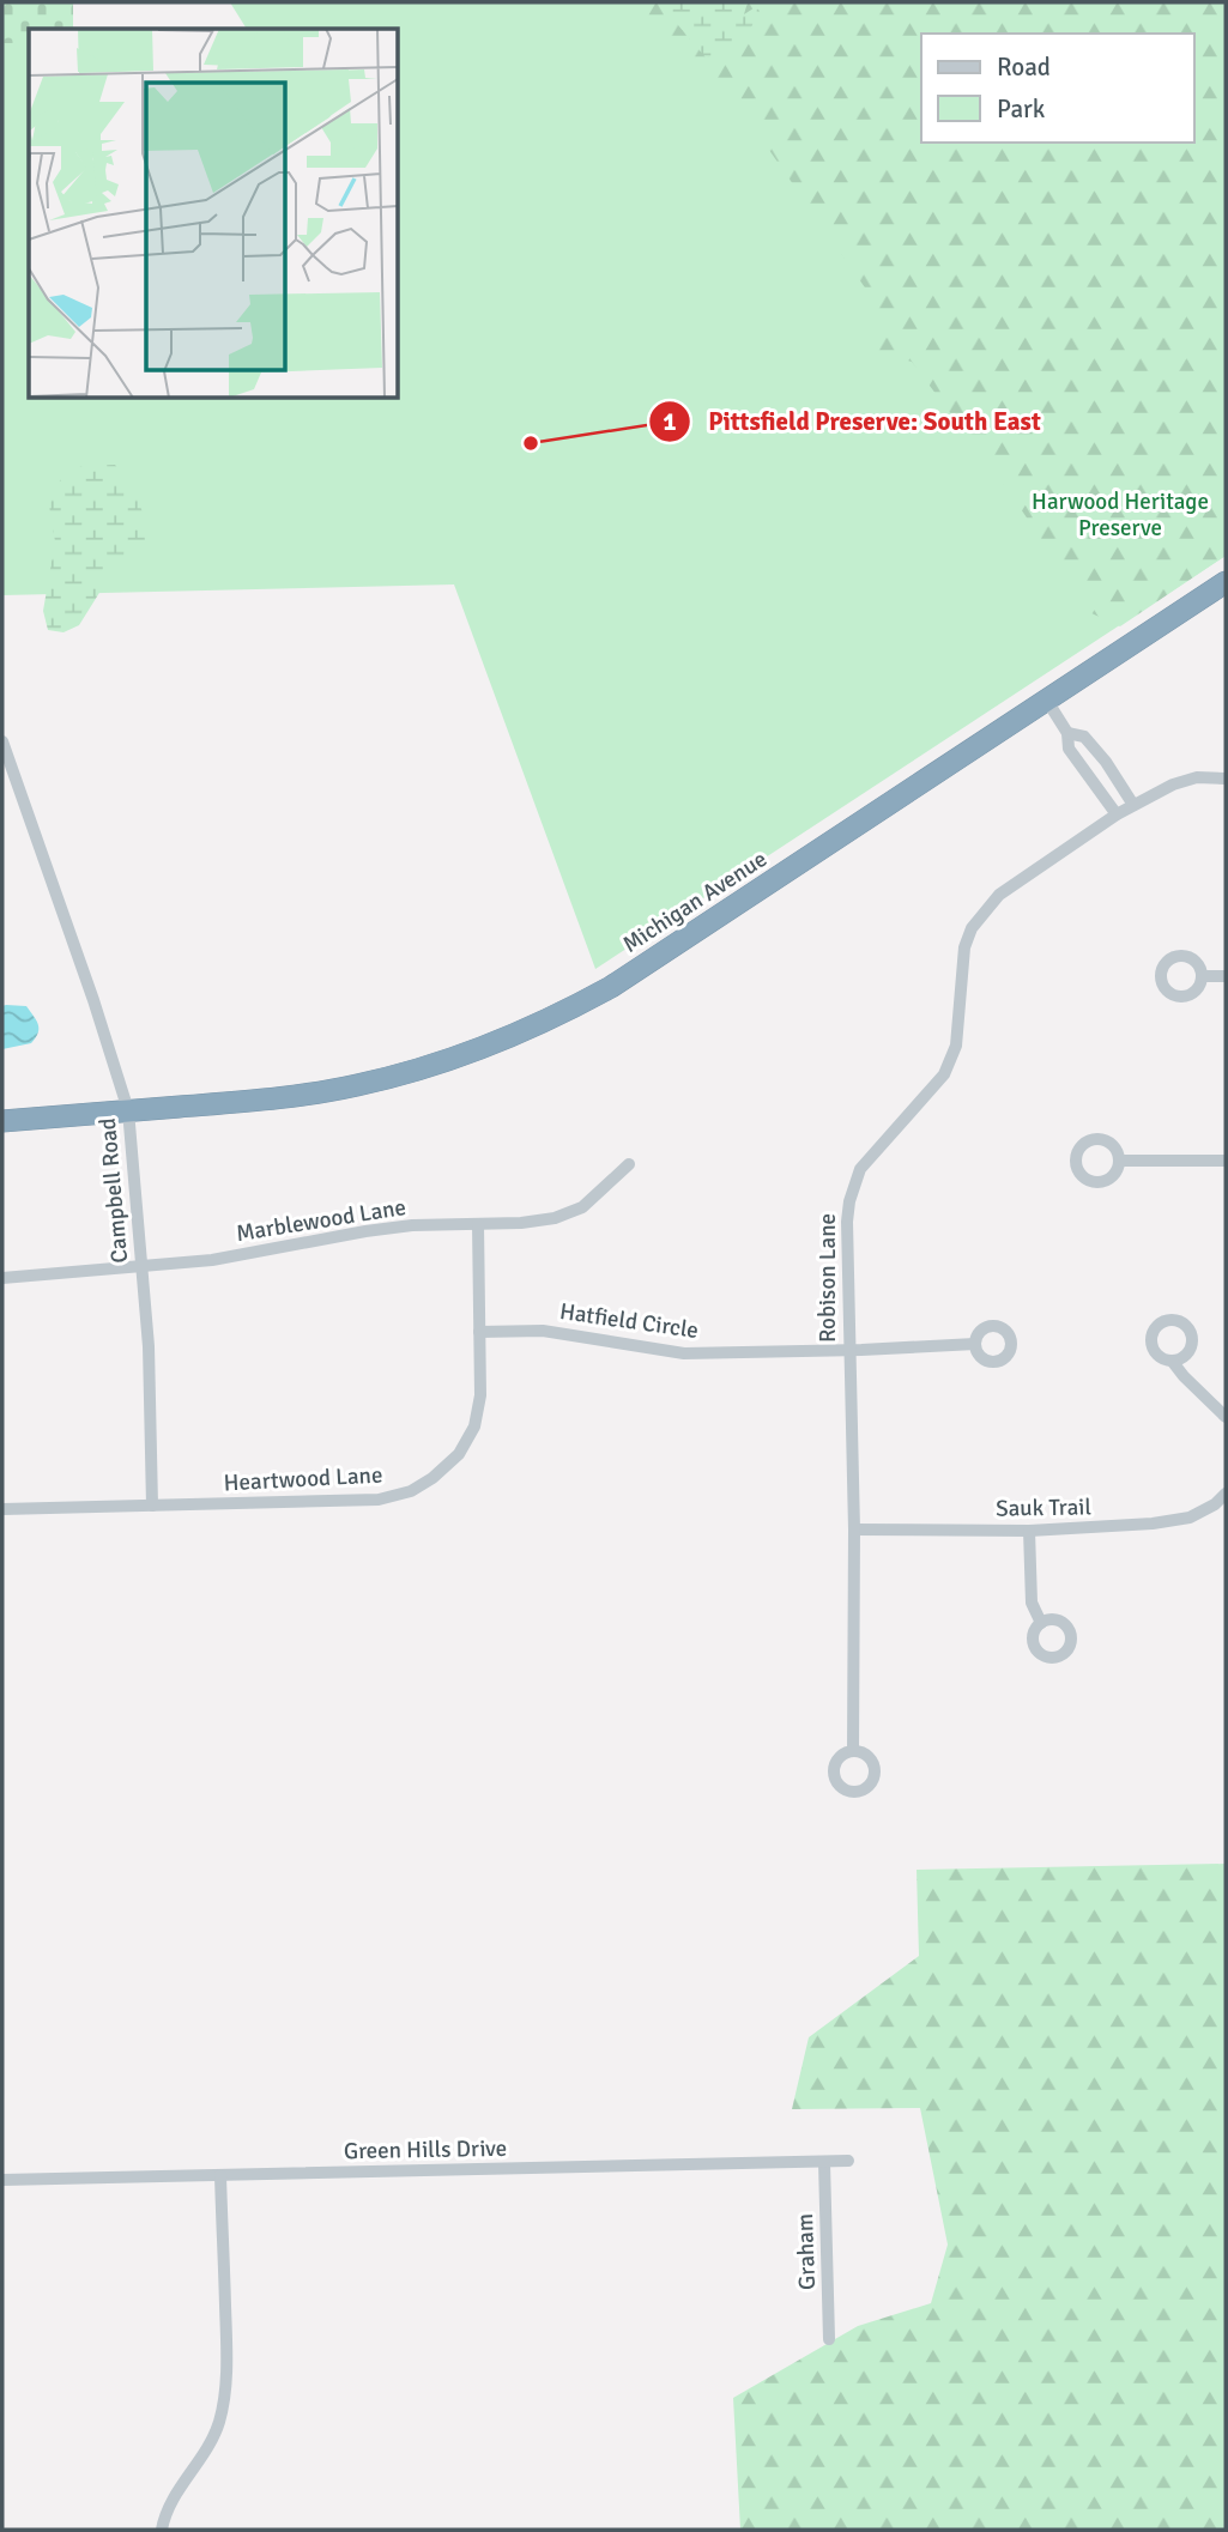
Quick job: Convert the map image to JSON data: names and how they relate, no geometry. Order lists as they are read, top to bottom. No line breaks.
{"streets":{"highway":["Michigan Avenue"],"street":["Campbell Road","Marblewood Lane","Robison Lane","Hatfield Circle","Heartwood Lane","Sauk Trail","Green Hills Drive","Graham"]},"crossings":[["Michigan Avenue","Campbell Road"],["Campbell Road","Marblewood Lane"],["Campbell Road","Heartwood Lane"],["Marblewood Lane","Heartwood Lane"],["Robison Lane","Hatfield Circle"],["Robison Lane","Sauk Trail"],["Hatfield Circle","Heartwood Lane"],["Green Hills Drive","Graham"]],"parks":["Harwood Heritage Preserve"],"places":["Pittsfield Preserve: South East"],"legend":["Road","Park"]}
